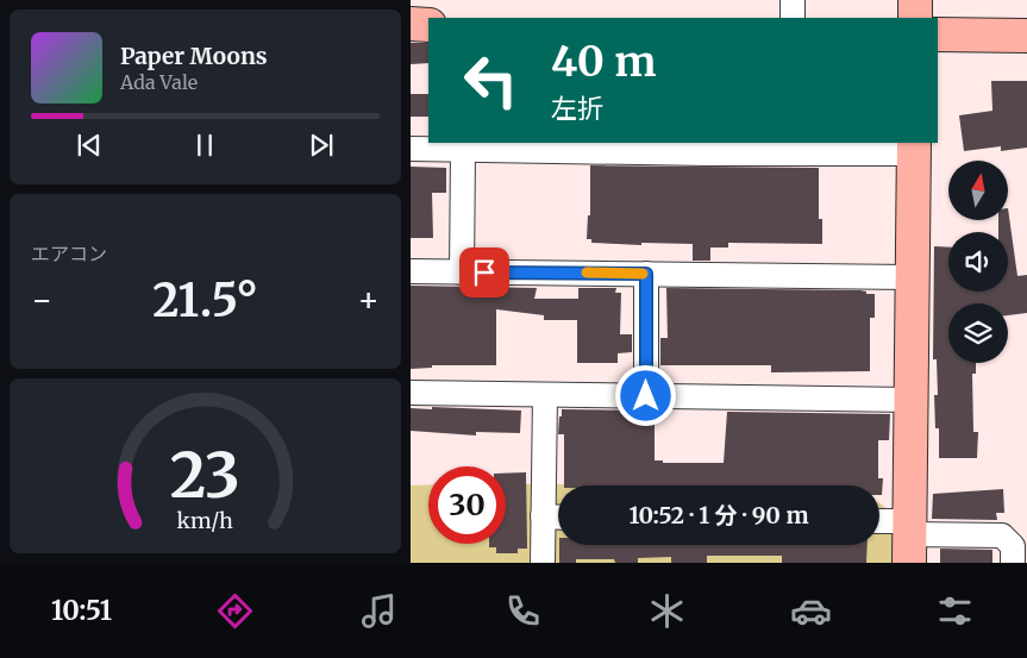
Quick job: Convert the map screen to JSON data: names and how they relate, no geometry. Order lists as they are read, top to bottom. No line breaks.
{"north":"top","page":{"turn":["40 m","左折"],"song":["Paper Moons","Ada Vale"],"tile":"エアコン","heat":["−","21.5°","+"],"limit":"30","trip":"10:52 · 1 分 · 90 m","tabs":"10:51","gauge":["23","km/h"]}}
